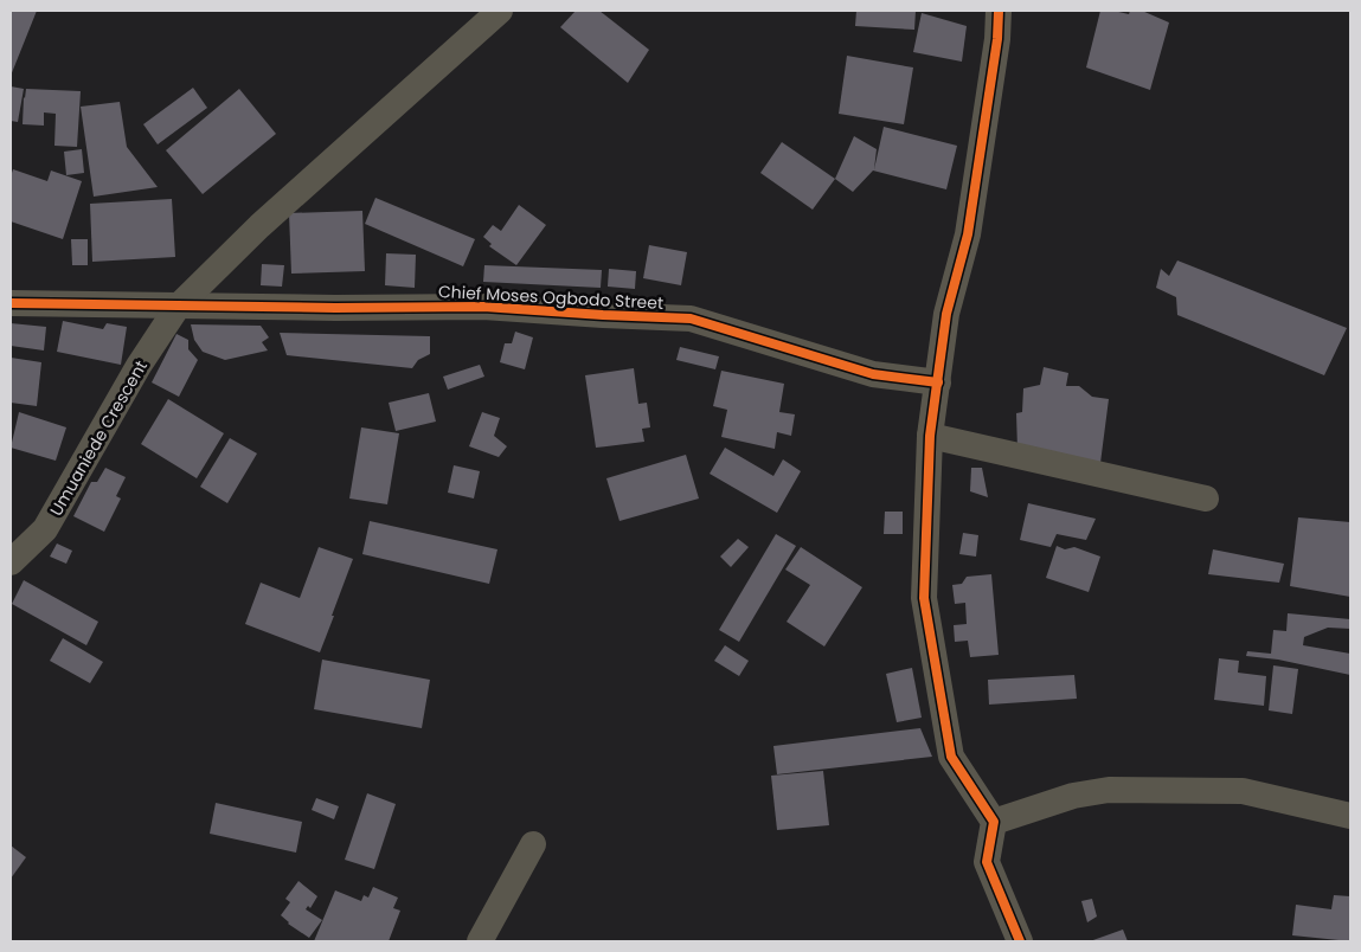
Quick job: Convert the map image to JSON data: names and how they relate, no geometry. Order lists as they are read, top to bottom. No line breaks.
{"streets":{"street":["Chief Moses Ogbodo Street","Umuaniede Crescent"]},"crossings":[["Chief Moses Ogbodo Street","Umuaniede Crescent"]]}
